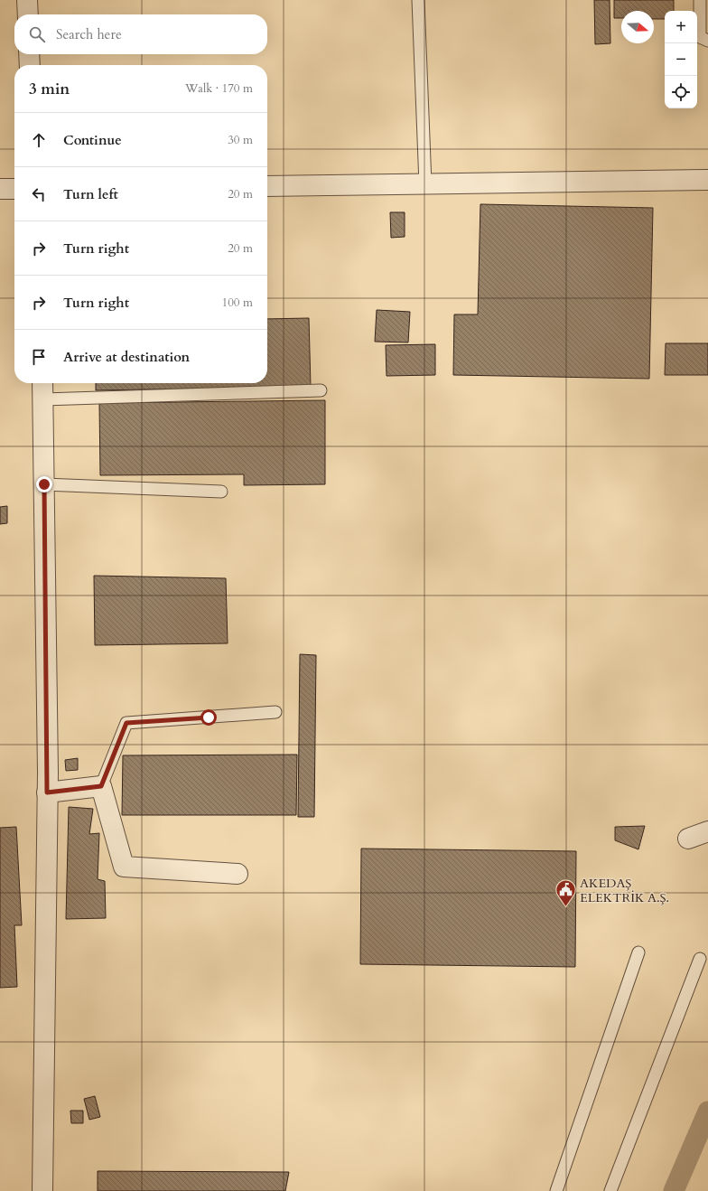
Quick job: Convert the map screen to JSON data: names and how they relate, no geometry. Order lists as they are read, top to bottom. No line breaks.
{"places":{"public building":["AKEDAŞ ELEKTRİK A.Ş."]},"north":"right","page":{"map_buttons":["+","−"],"search":"Search here","heading":["3 min","Walk · 170 m"],"list":[["Continue","30 m"],["Turn left","20 m"],["Turn right","20 m"],["Turn right","100 m"],"Arrive at destination"]}}
